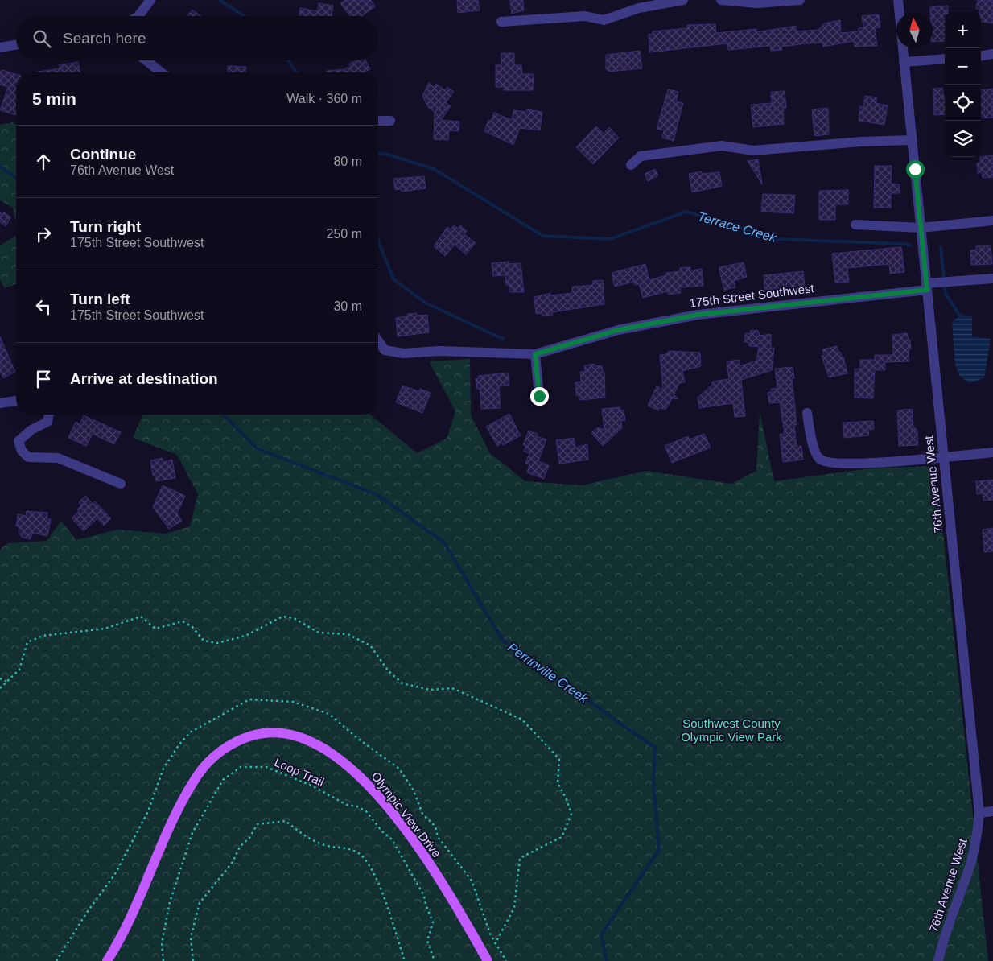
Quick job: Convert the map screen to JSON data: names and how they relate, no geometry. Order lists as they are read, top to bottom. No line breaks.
{"streets":{"main road":["Olympic View Drive"],"street":["175th Street Southwest","76th Avenue West"],"path":["Loop Trail"]},"crossings":[["175th Street Southwest","76th Avenue West"]],"water":["Terrace Creek","Perrinville Creek"],"parks":["Southwest County Olympic View Park"],"north":"top","page":{"map_buttons":["+","−"],"search":"Search here","heading":["5 min","Walk · 360 m"],"list":[["Continue","76th Avenue West","80 m"],["Turn right","175th Street Southwest","250 m"],["Turn left","175th Street Southwest","30 m"],"Arrive at destination"]}}
